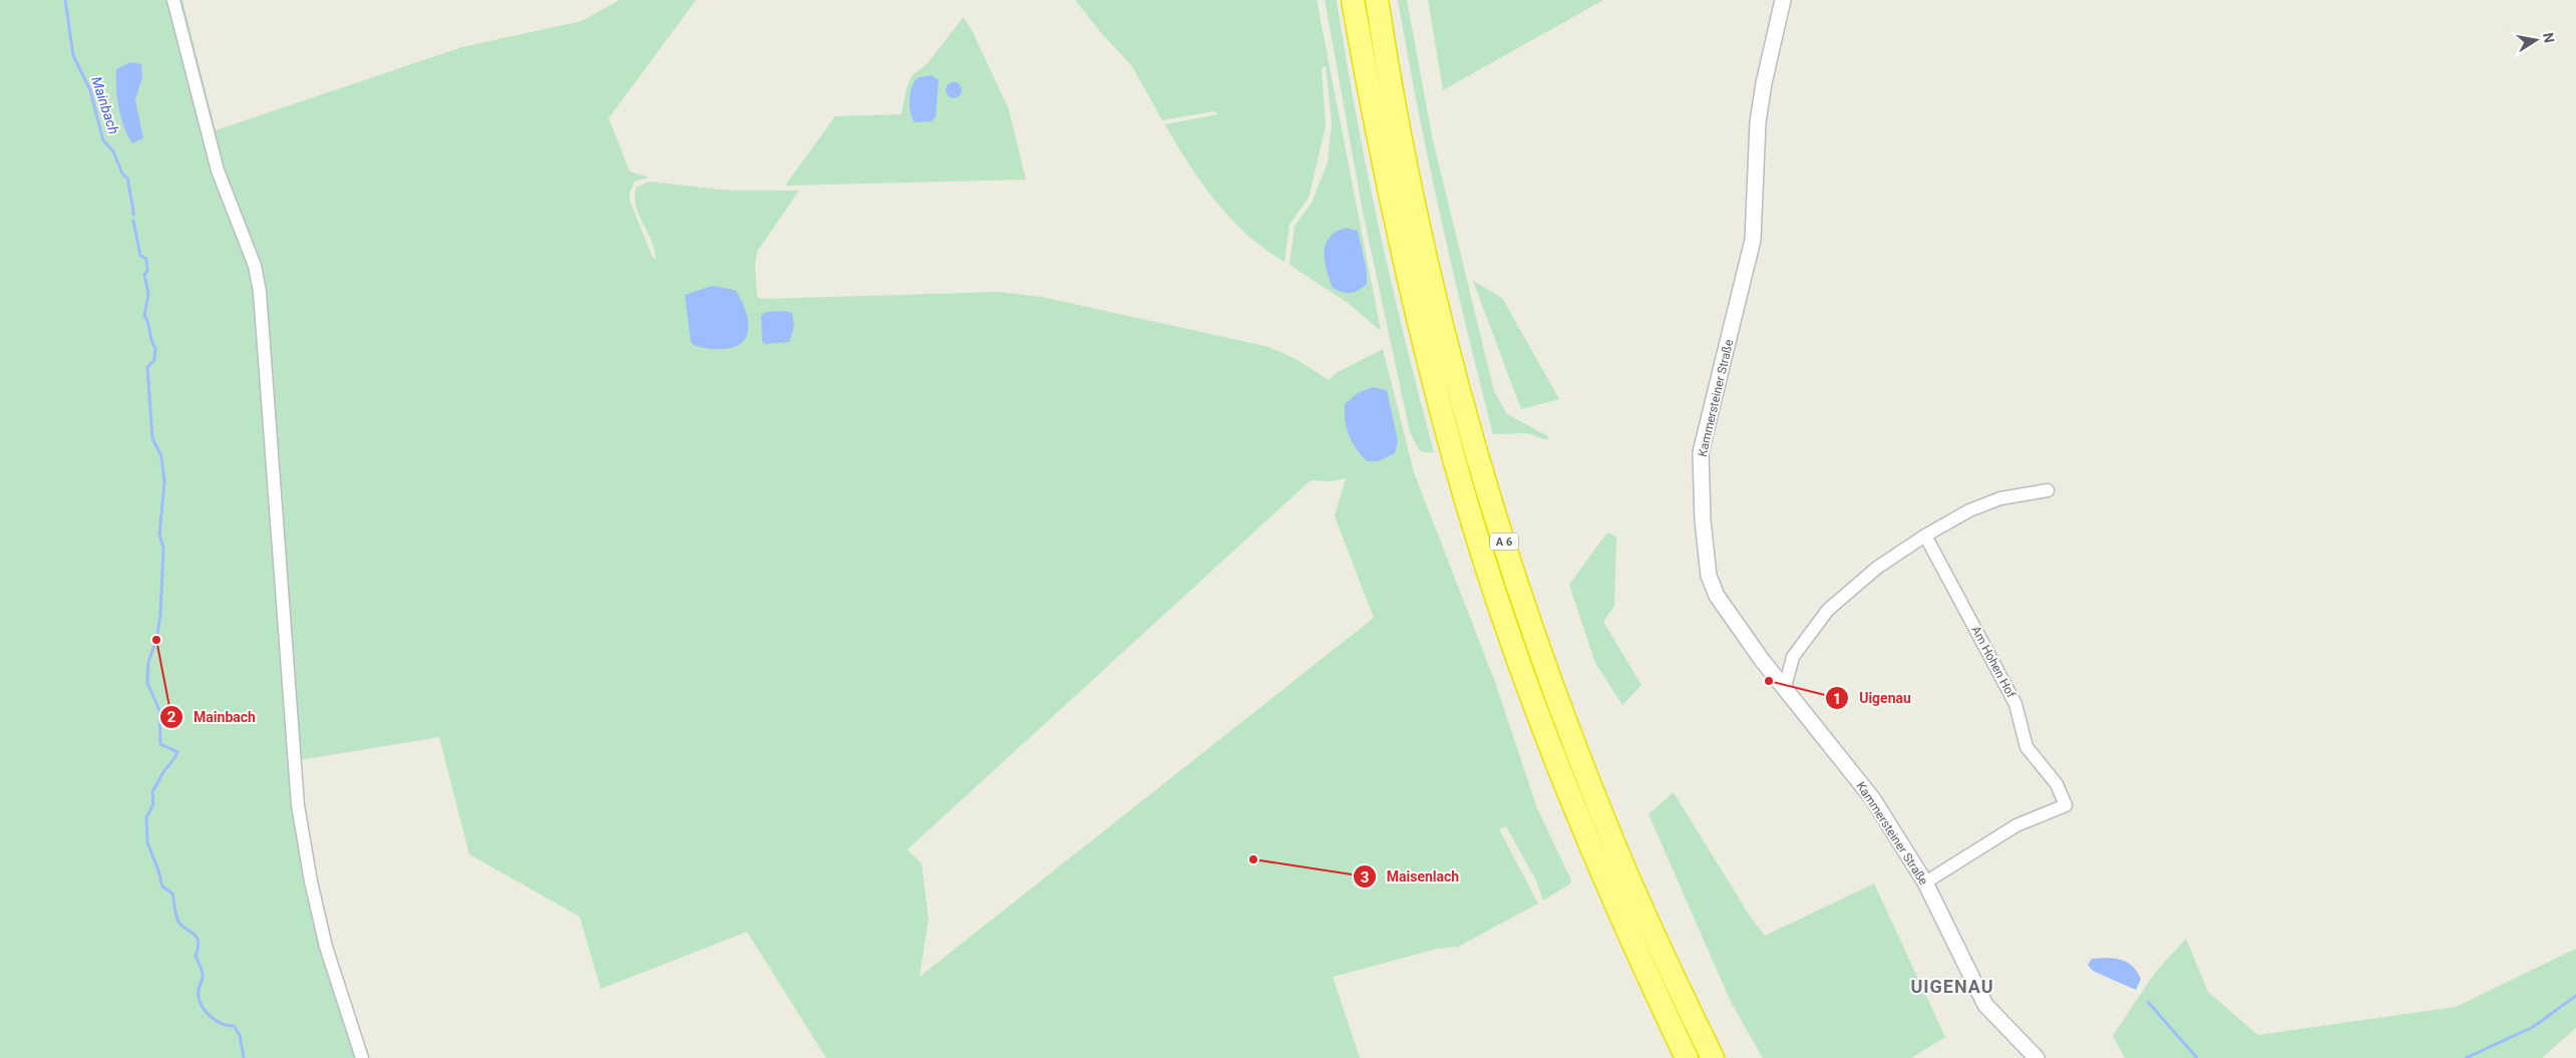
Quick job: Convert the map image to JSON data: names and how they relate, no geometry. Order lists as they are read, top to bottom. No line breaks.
{"streets":{"highway":["A 6"],"street":["Kammersteiner Straße","Am Hohen Hof"]},"crossings":[["Kammersteiner Straße","Am Hohen Hof"]],"districts":["UIGENAU"],"water":["Mainbach"],"places":["Mainbach","Uigenau","Maisenlach"],"north":"right"}
